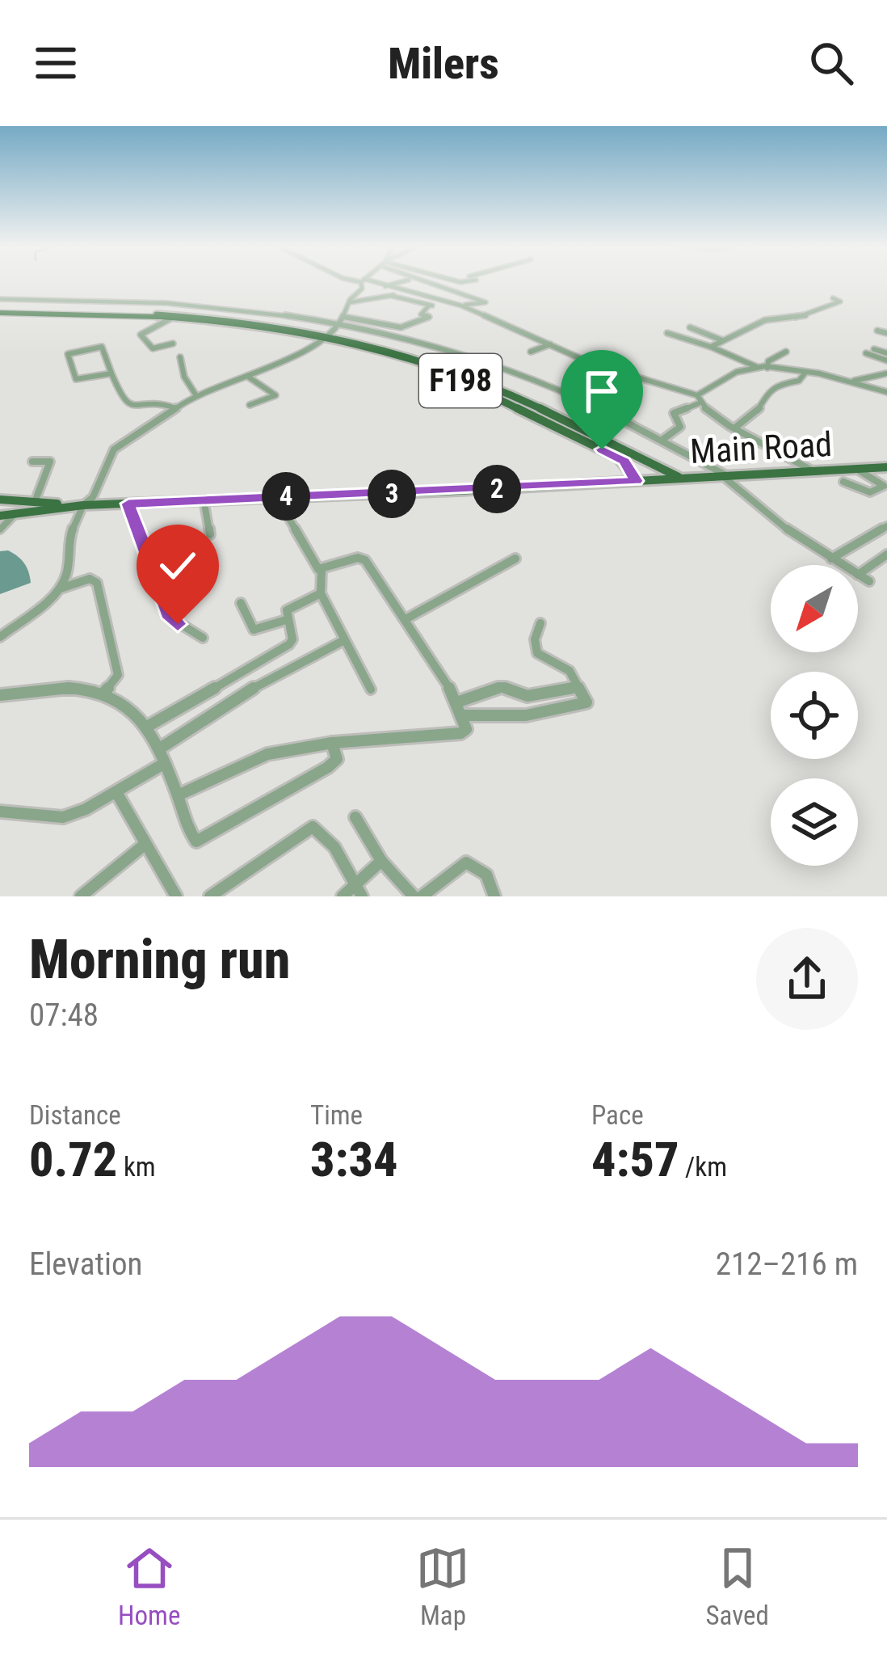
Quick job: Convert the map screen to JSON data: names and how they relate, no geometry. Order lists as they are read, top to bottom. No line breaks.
{"streets":{"main road":["F198","Main Road"]},"crossings":[["F198","Main Road"]],"north":"bottom left","page":{"header":"Milers","pins":["2","3","4"],"heading":["Morning run","07:48"],"stats":[["Distance","0.72 km"],["Time","3:34"],["Pace","4:57 /km"]],"chart":["Elevation","212–216 m"],"tabs":["Home","Map","Saved"]}}
